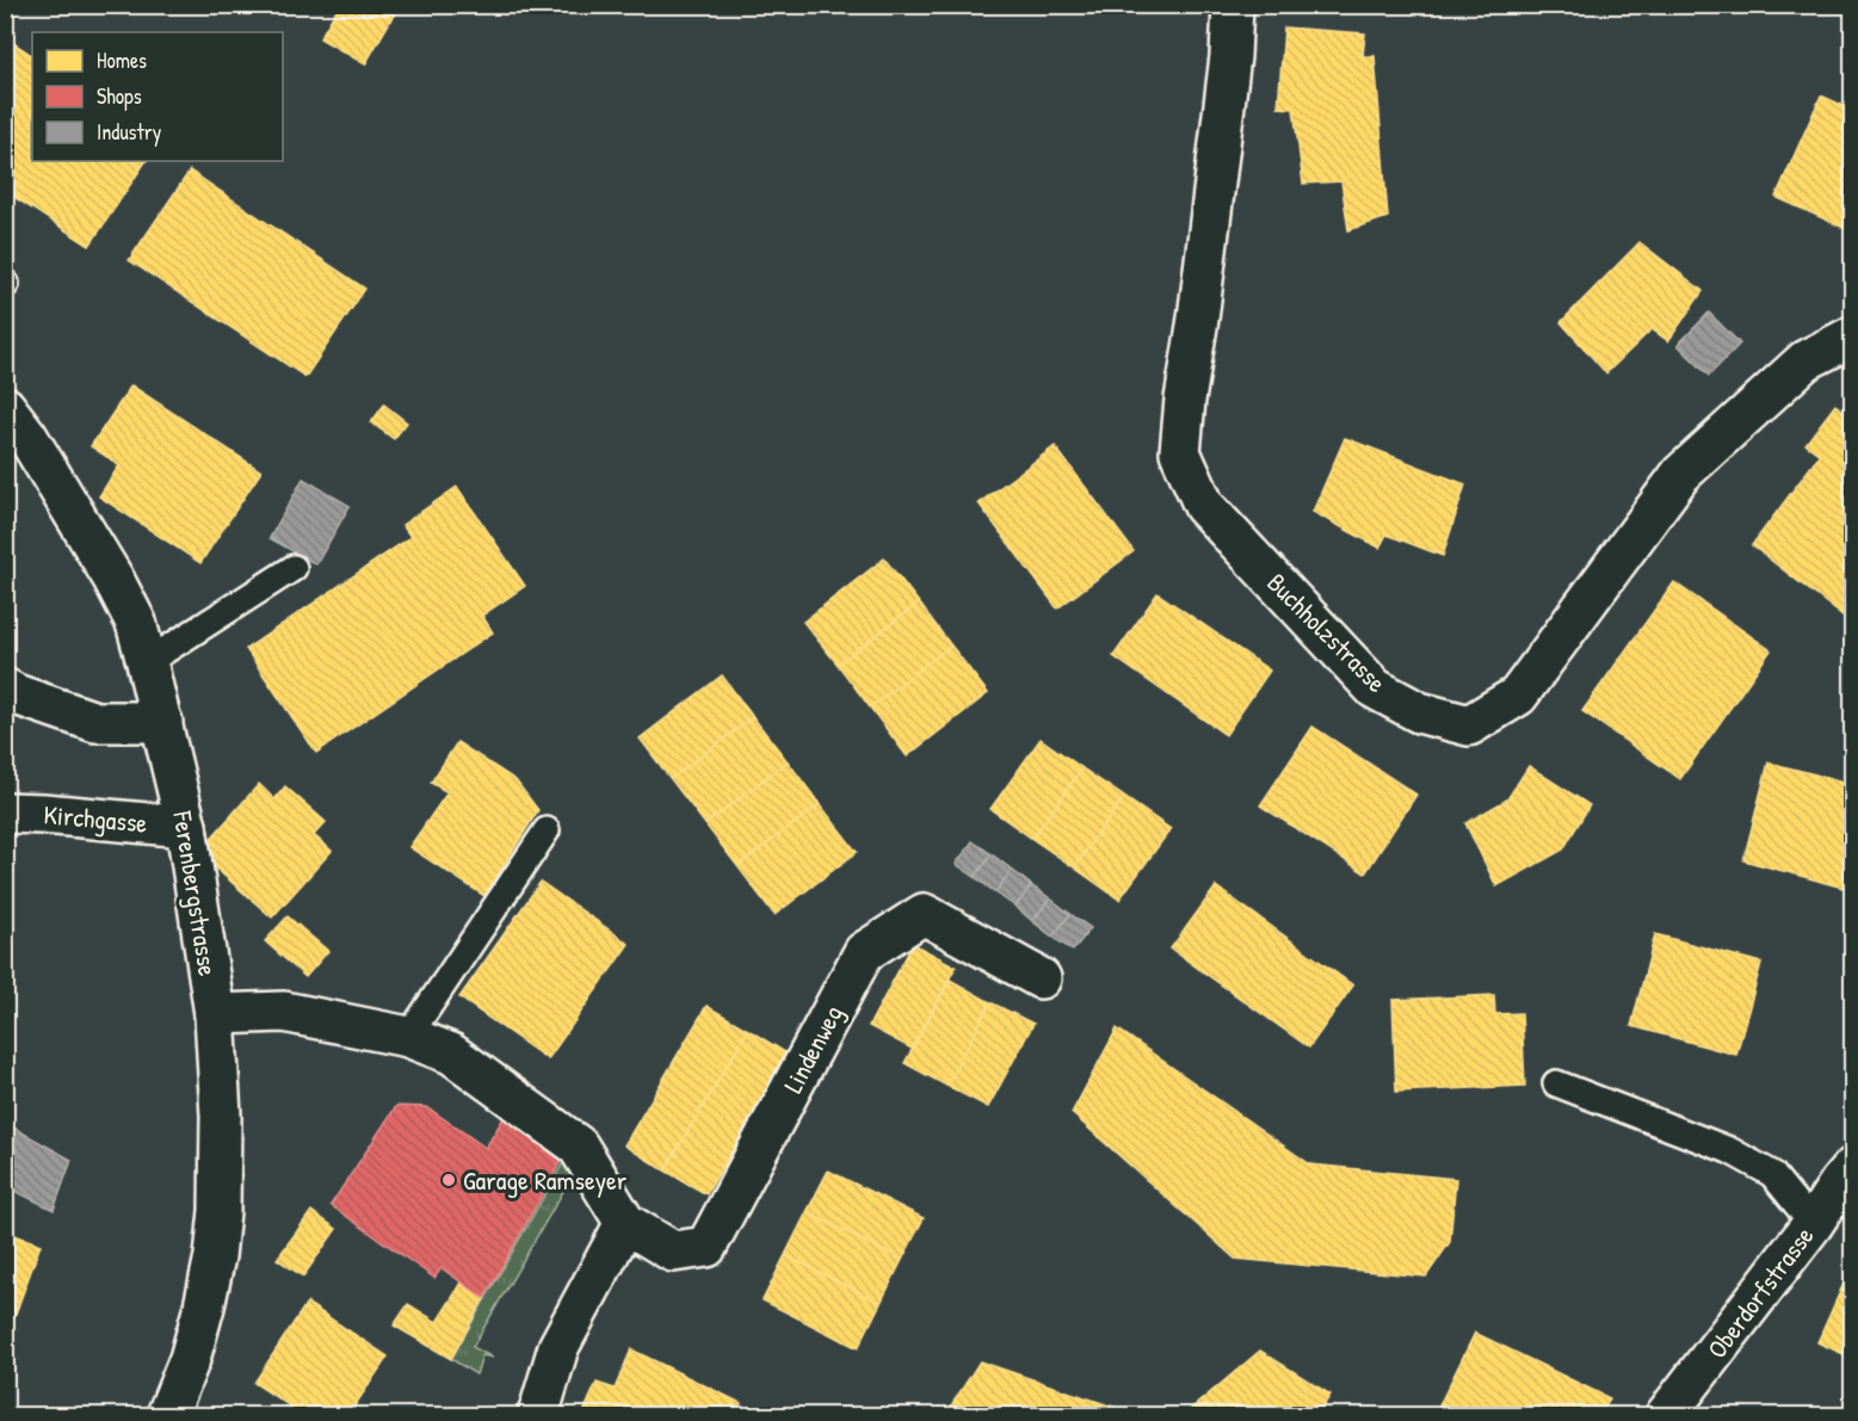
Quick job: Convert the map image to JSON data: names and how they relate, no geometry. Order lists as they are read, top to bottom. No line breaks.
{"streets":{"street":["Buchholzstrasse","Kirchgasse","Ferenbergstrasse","Lindenweg","Oberdorfstrasse"]},"crossings":[["Kirchgasse","Ferenbergstrasse"],["Ferenbergstrasse","Lindenweg"]],"places":["Garage Ramseyer"],"legend":["Homes","Shops","Industry"]}
